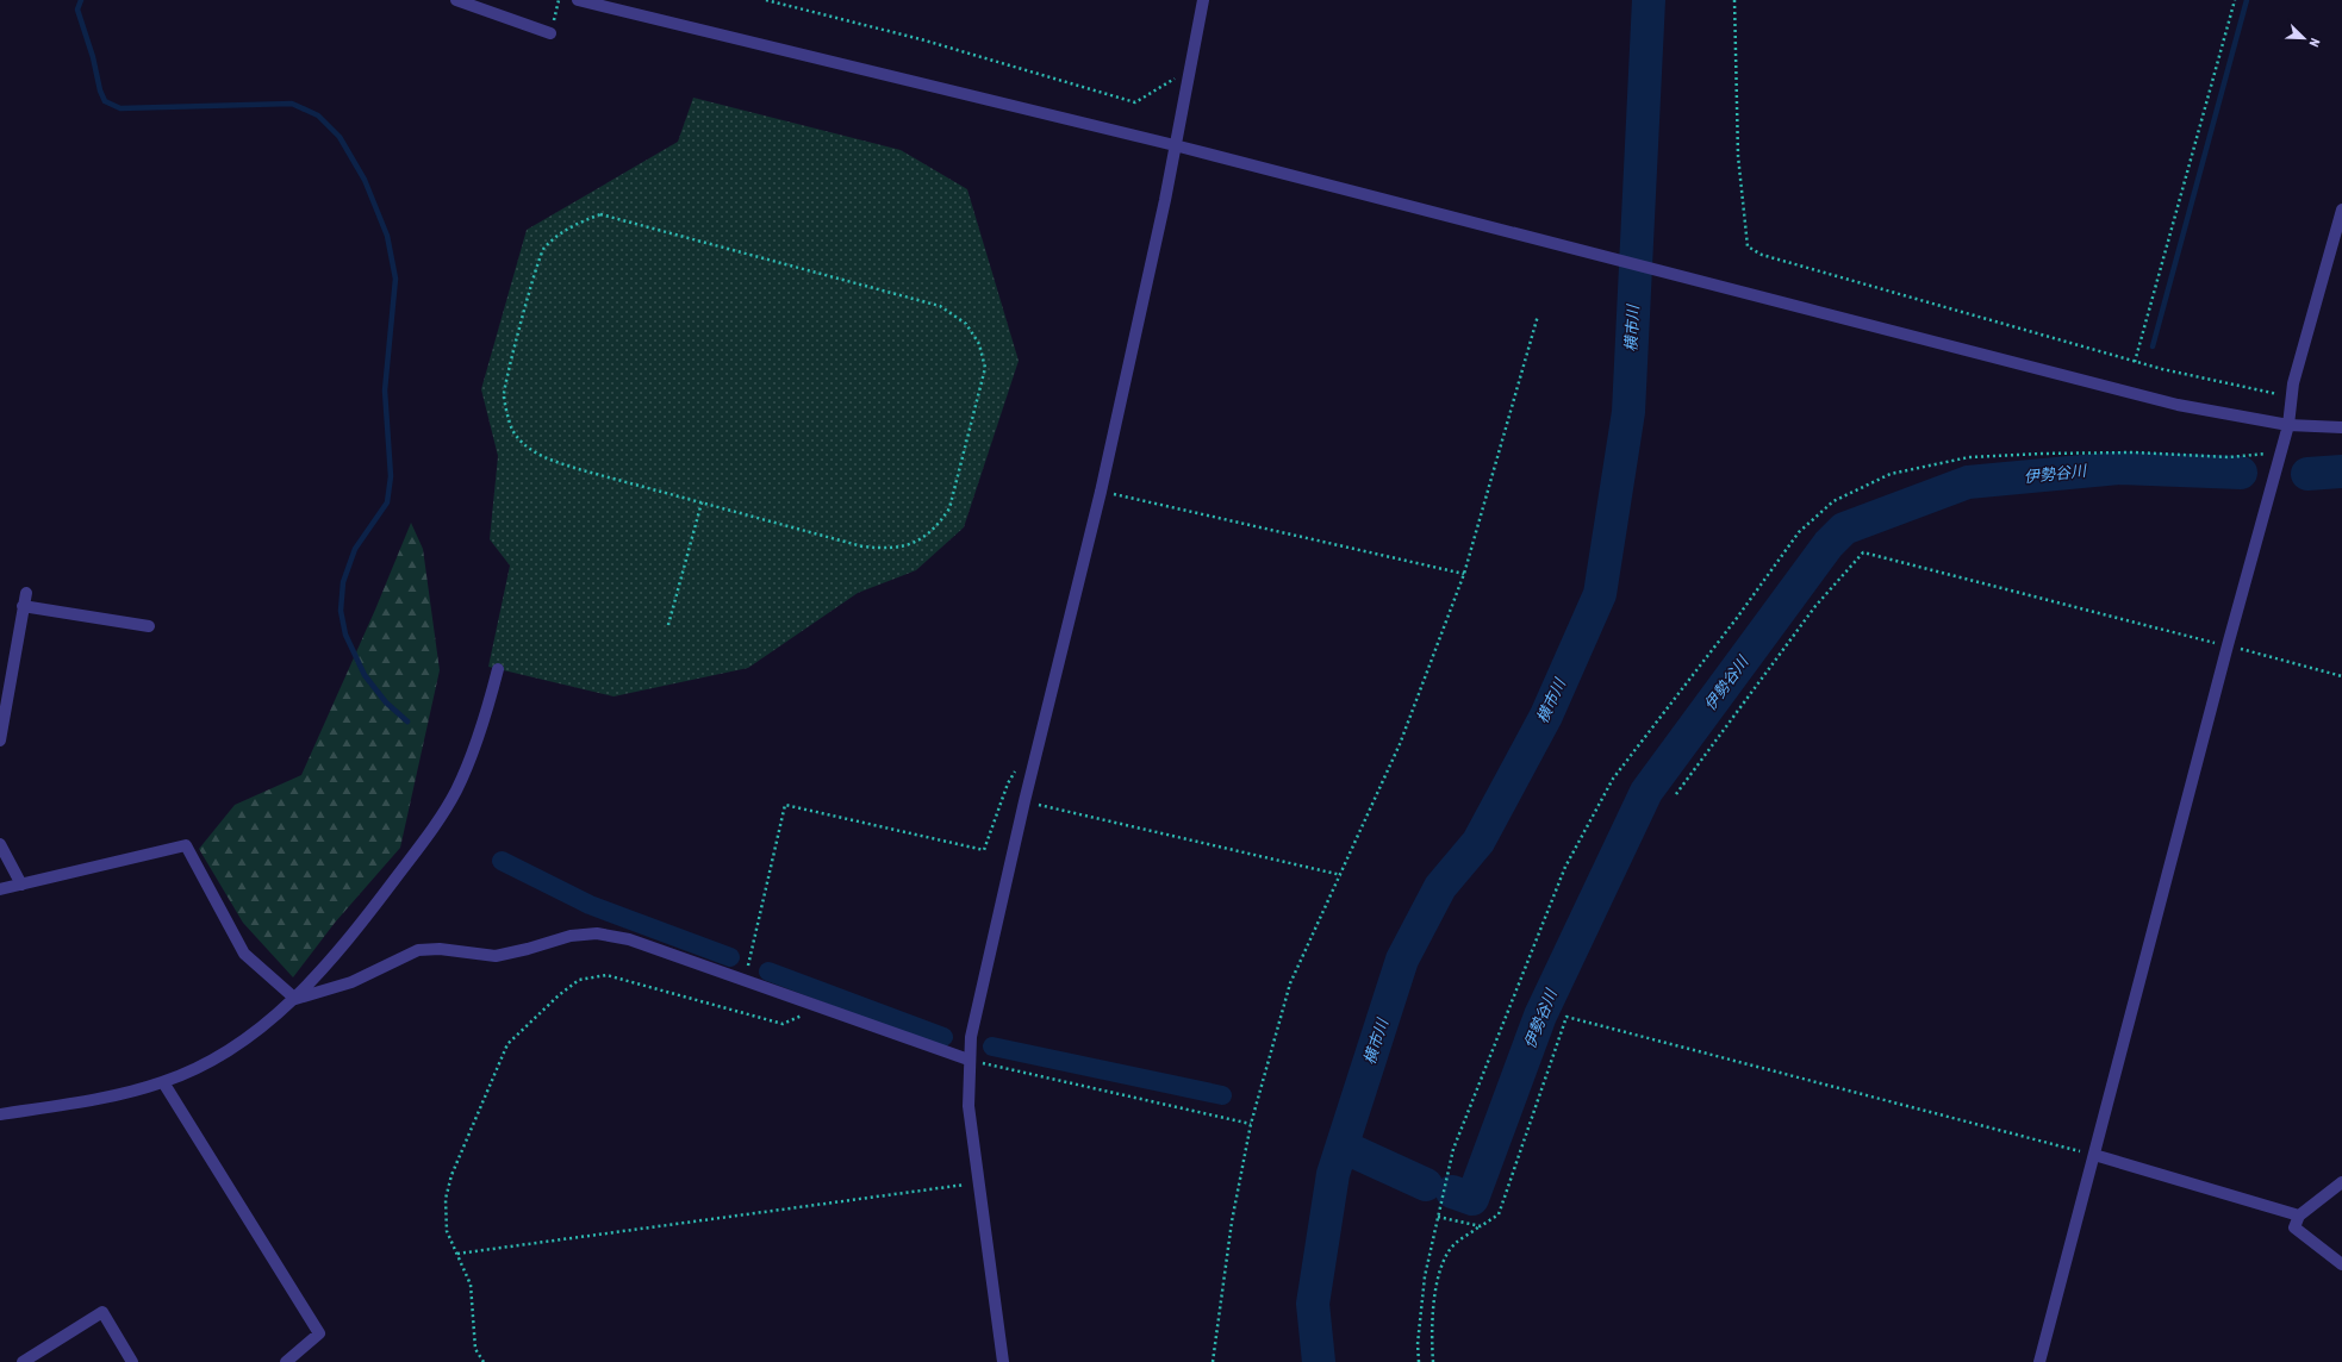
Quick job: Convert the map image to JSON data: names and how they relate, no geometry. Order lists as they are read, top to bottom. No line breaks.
{"water":["横市川","伊勢谷川"],"north":"bottom right"}
